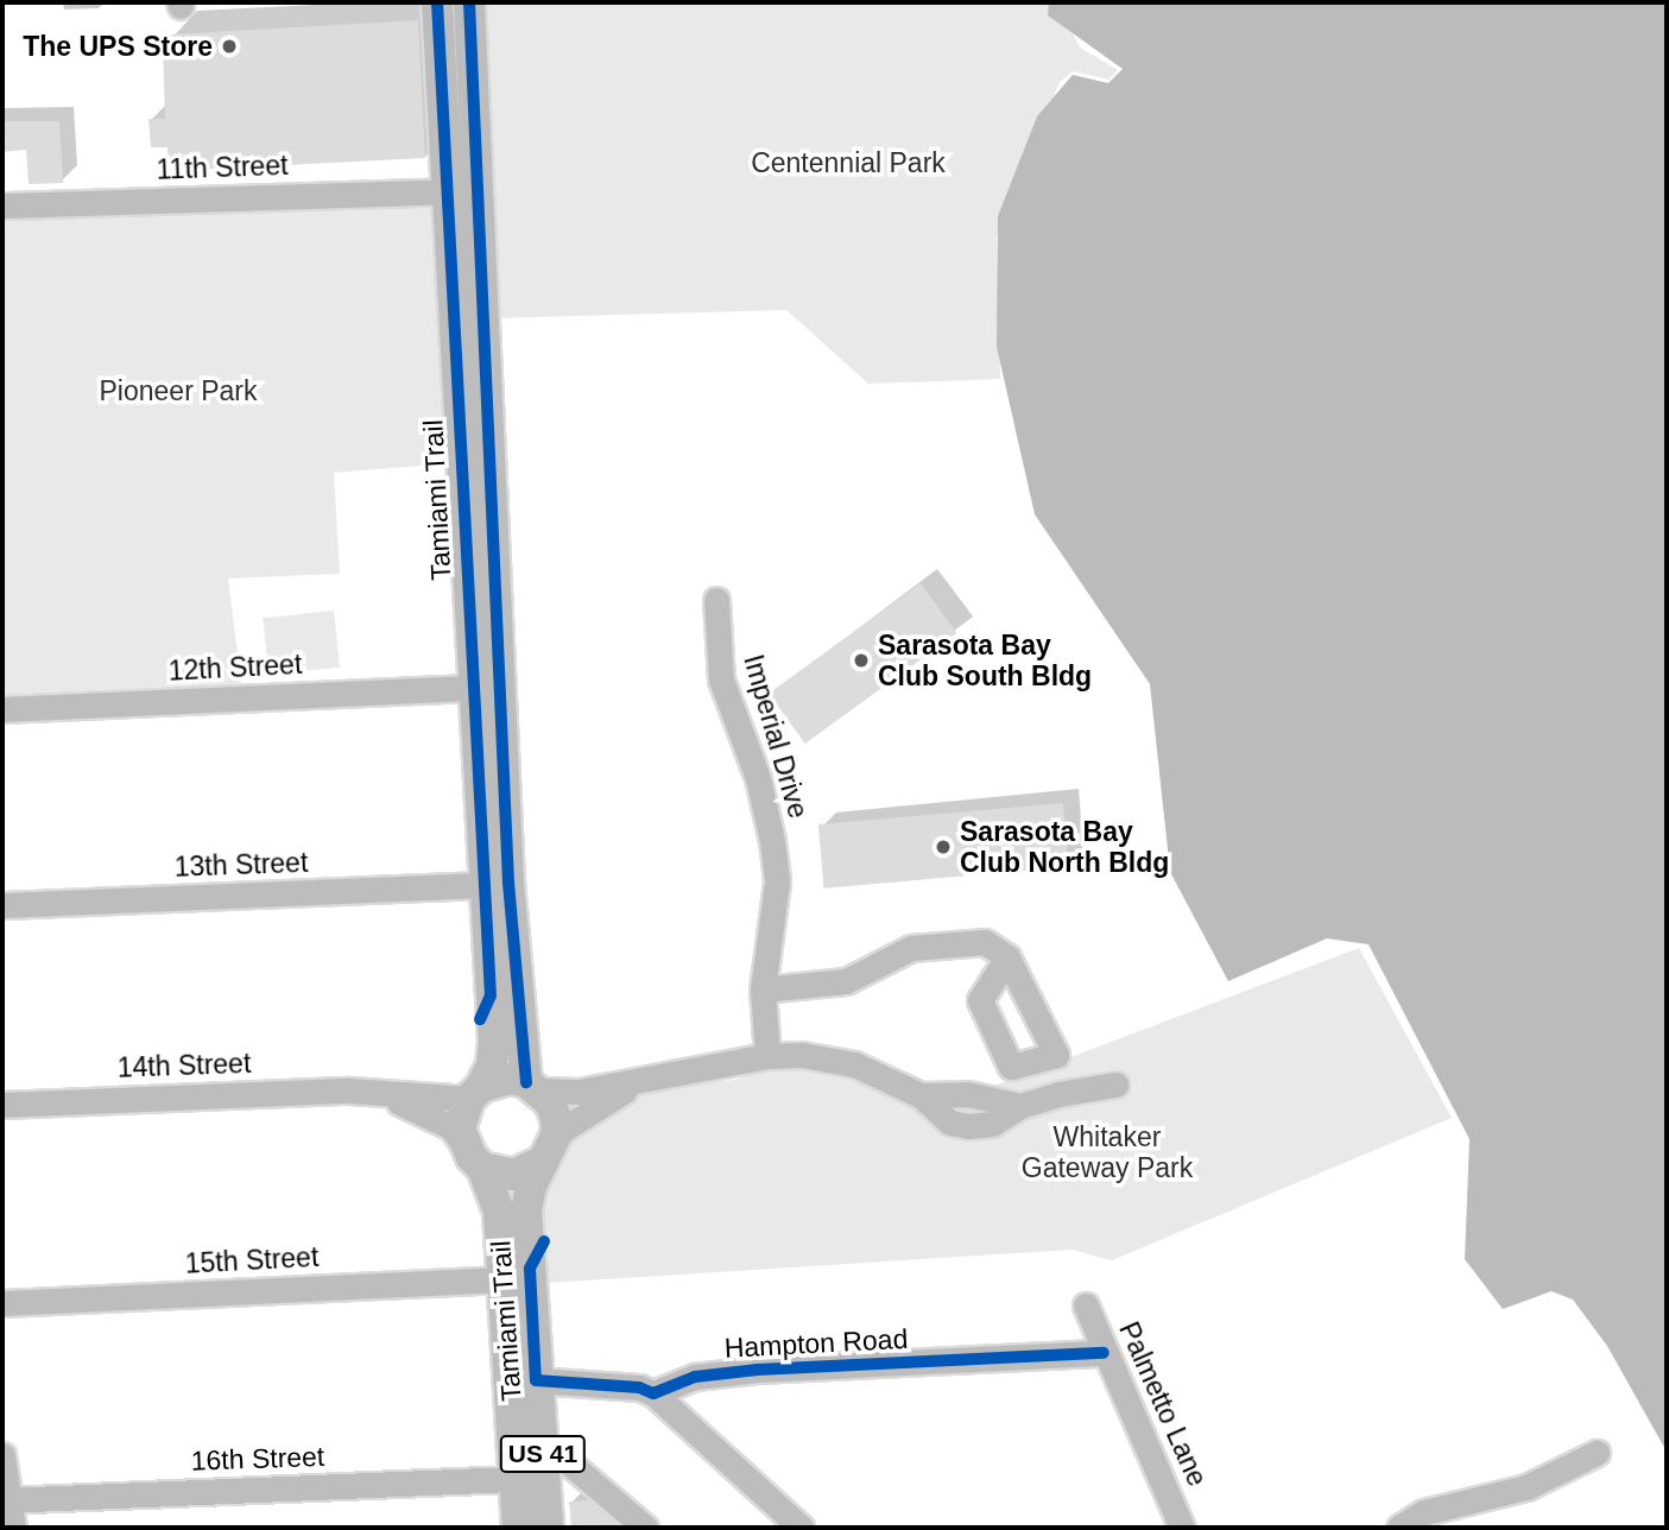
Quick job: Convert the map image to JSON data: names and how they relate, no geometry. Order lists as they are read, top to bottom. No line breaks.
{"streets":{"main road":["Tamiami Trail","US 41"],"street":["11th Street","12th Street","Imperial Drive","13th Street","14th Street","15th Street","Hampton Road","Palmetto Lane","16th Street"]},"crossings":[["11th Street","Tamiami Trail"],["Tamiami Trail","12th Street"],["Tamiami Trail","13th Street"],["Tamiami Trail","14th Street"],["Tamiami Trail","15th Street"],["Tamiami Trail","16th Street"],["Hampton Road","Palmetto Lane"]],"parks":["Centennial Park","Pioneer Park","Whitaker Gateway Park"],"places":["The UPS Store","Sarasota Bay Club South Bldg","Sarasota Bay Club North Bldg"]}
